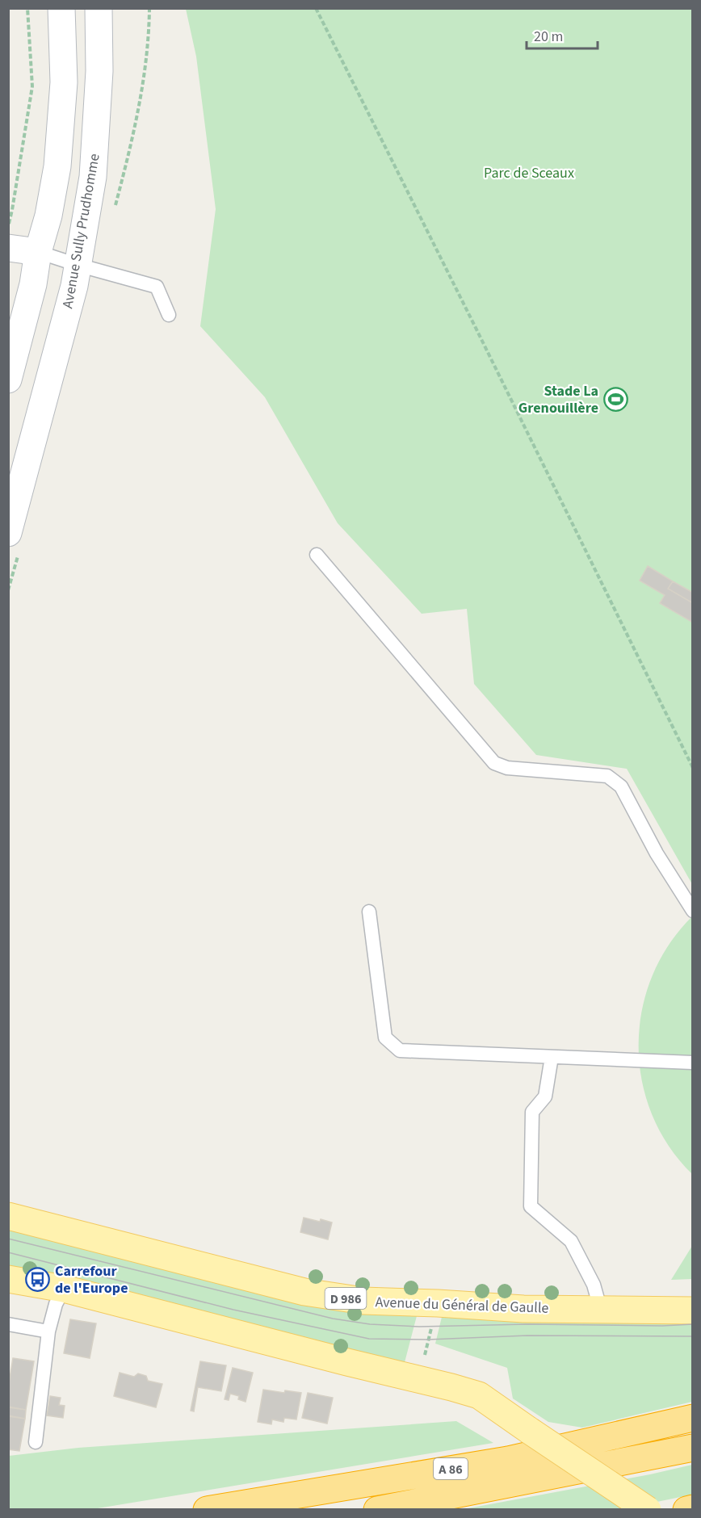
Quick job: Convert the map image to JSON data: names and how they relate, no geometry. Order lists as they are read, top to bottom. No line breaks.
{"streets":{"highway":["A 86"],"main road":["Avenue Sully Prudhomme","D 986","Avenue du Général de Gaulle"]},"parks":["Parc de Sceaux"],"places":{"sports":["Stade La Grenouillère"],"bus stop":["Carrefour de l'Europe"]},"scale_bar":"20 m"}
